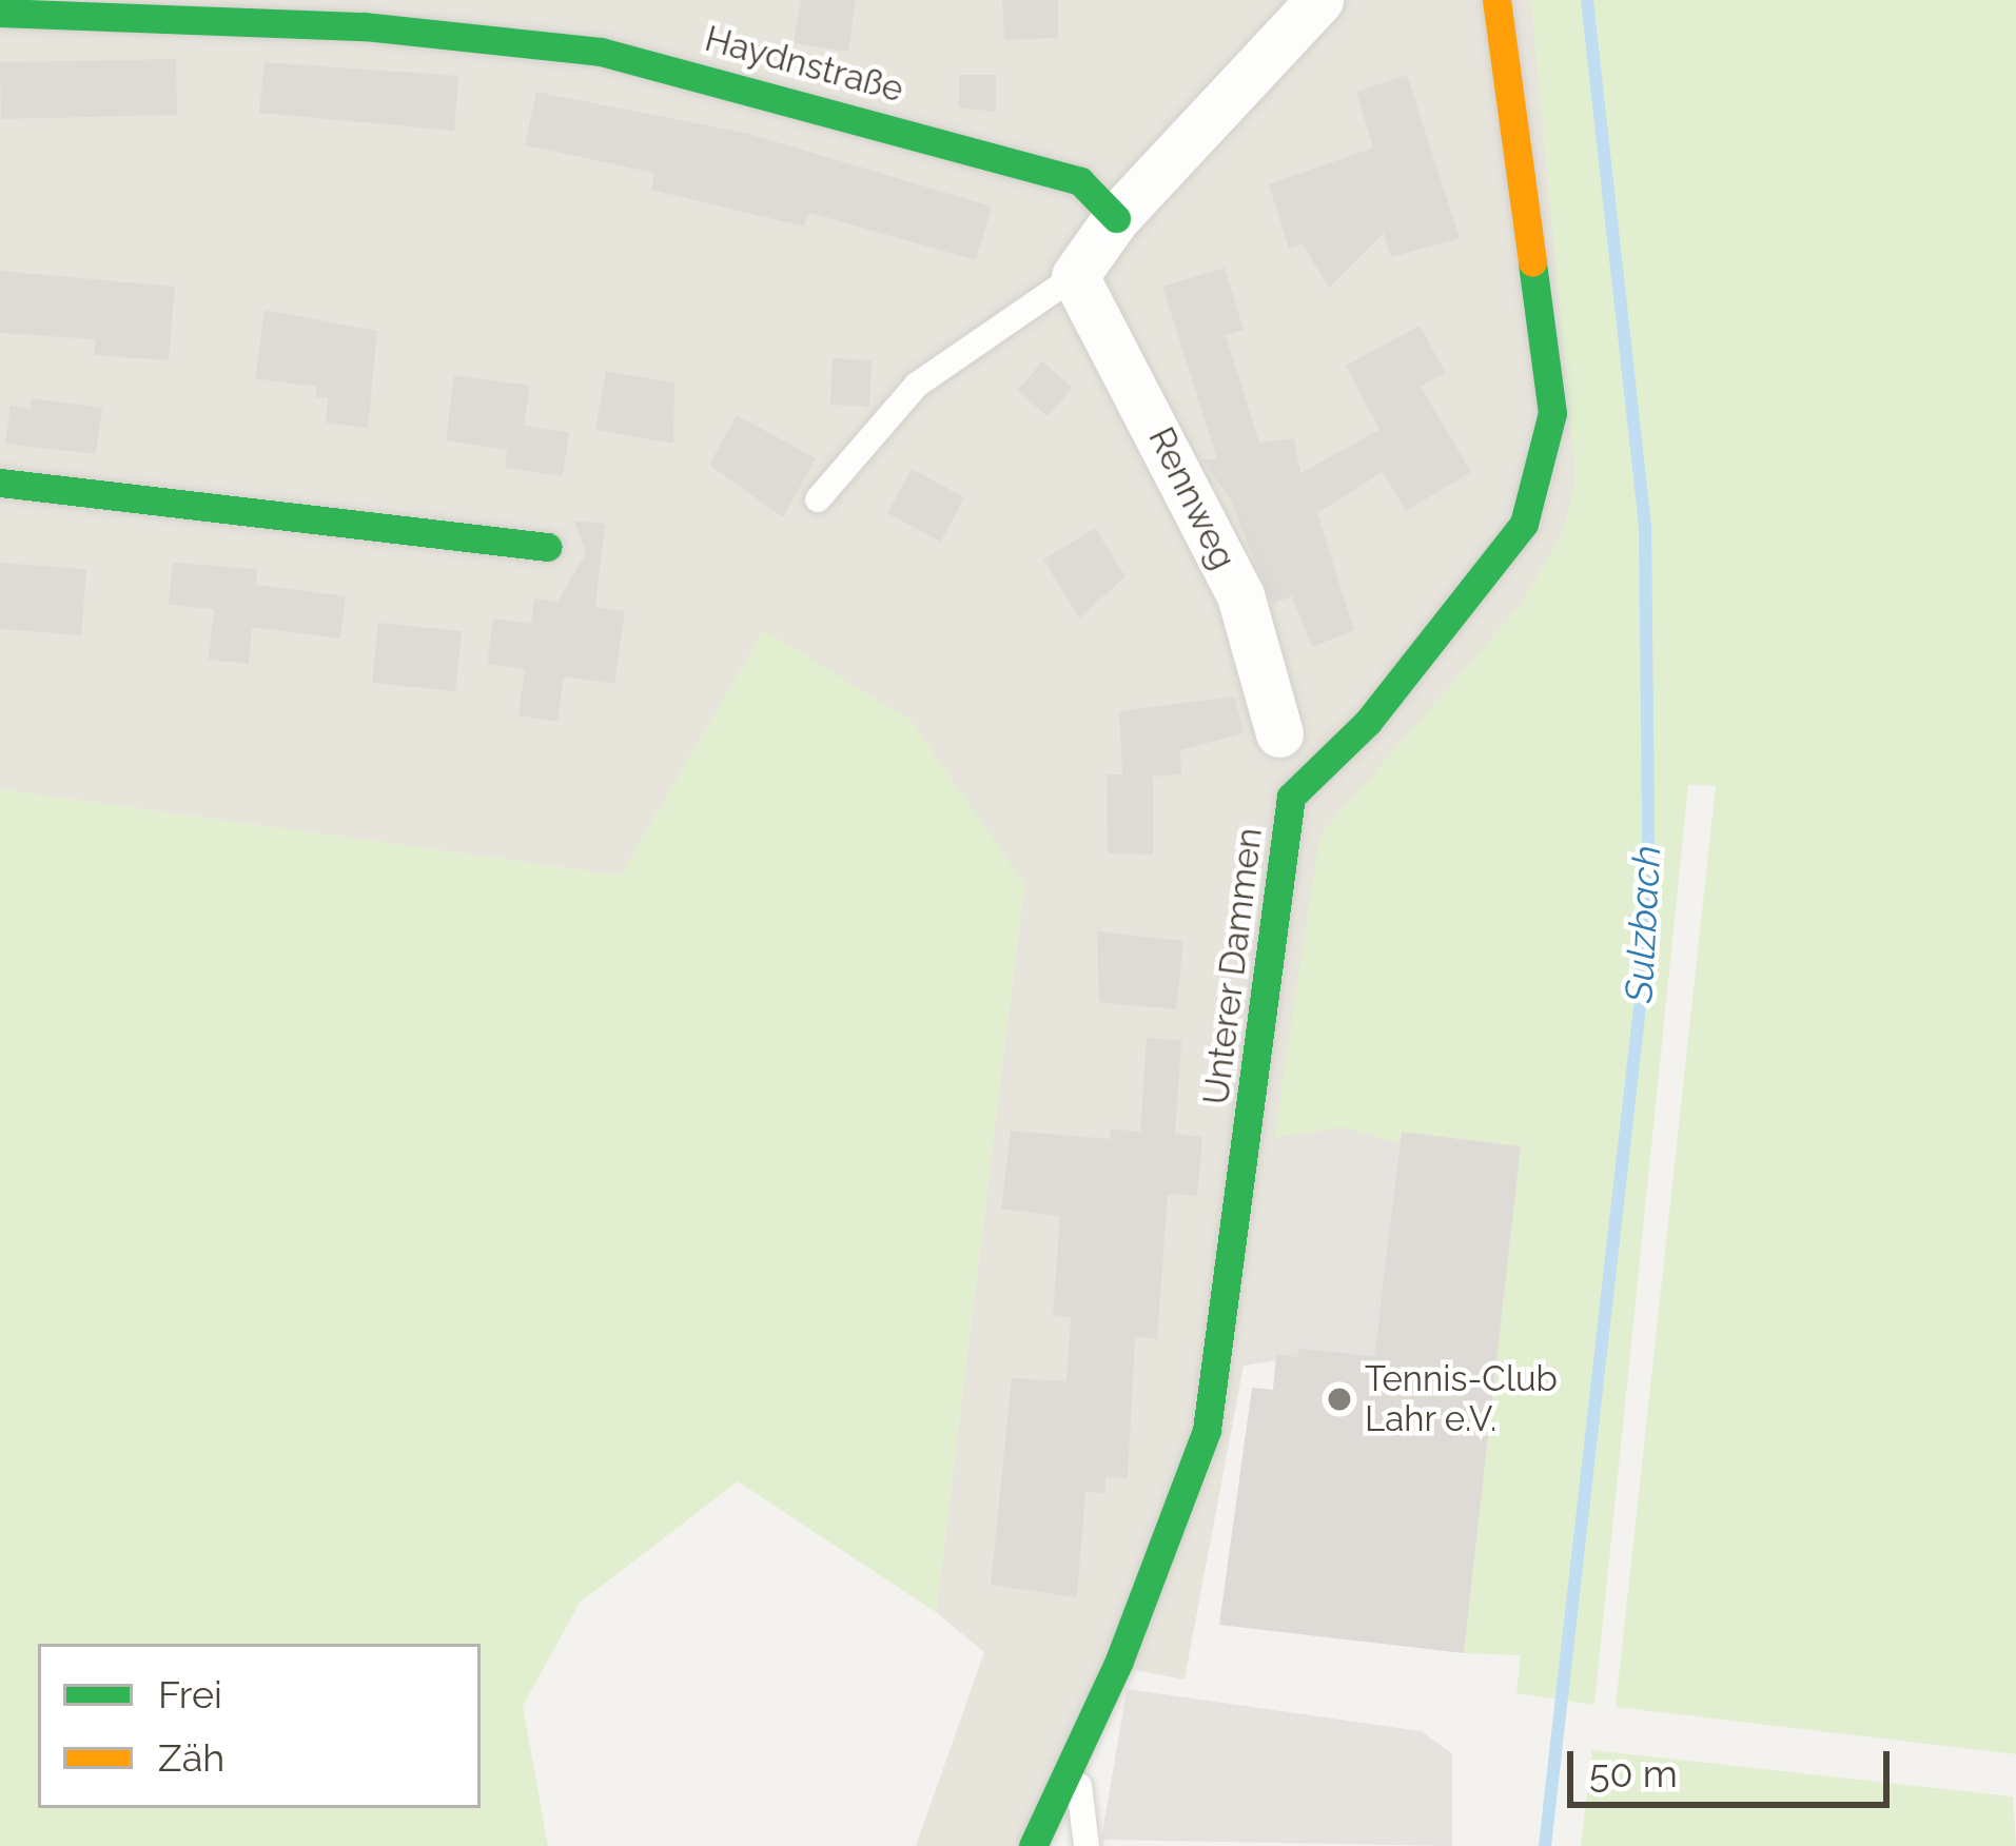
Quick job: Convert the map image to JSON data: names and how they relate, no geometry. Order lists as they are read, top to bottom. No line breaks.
{"streets":{"street":["Haydnstraße","Rennweg","Unterer Dammen"]},"water":["Sulzbach"],"places":["Tennis-Club Lahr e.V."],"legend":["Frei","Zäh"],"scale_bar":"50 m"}
